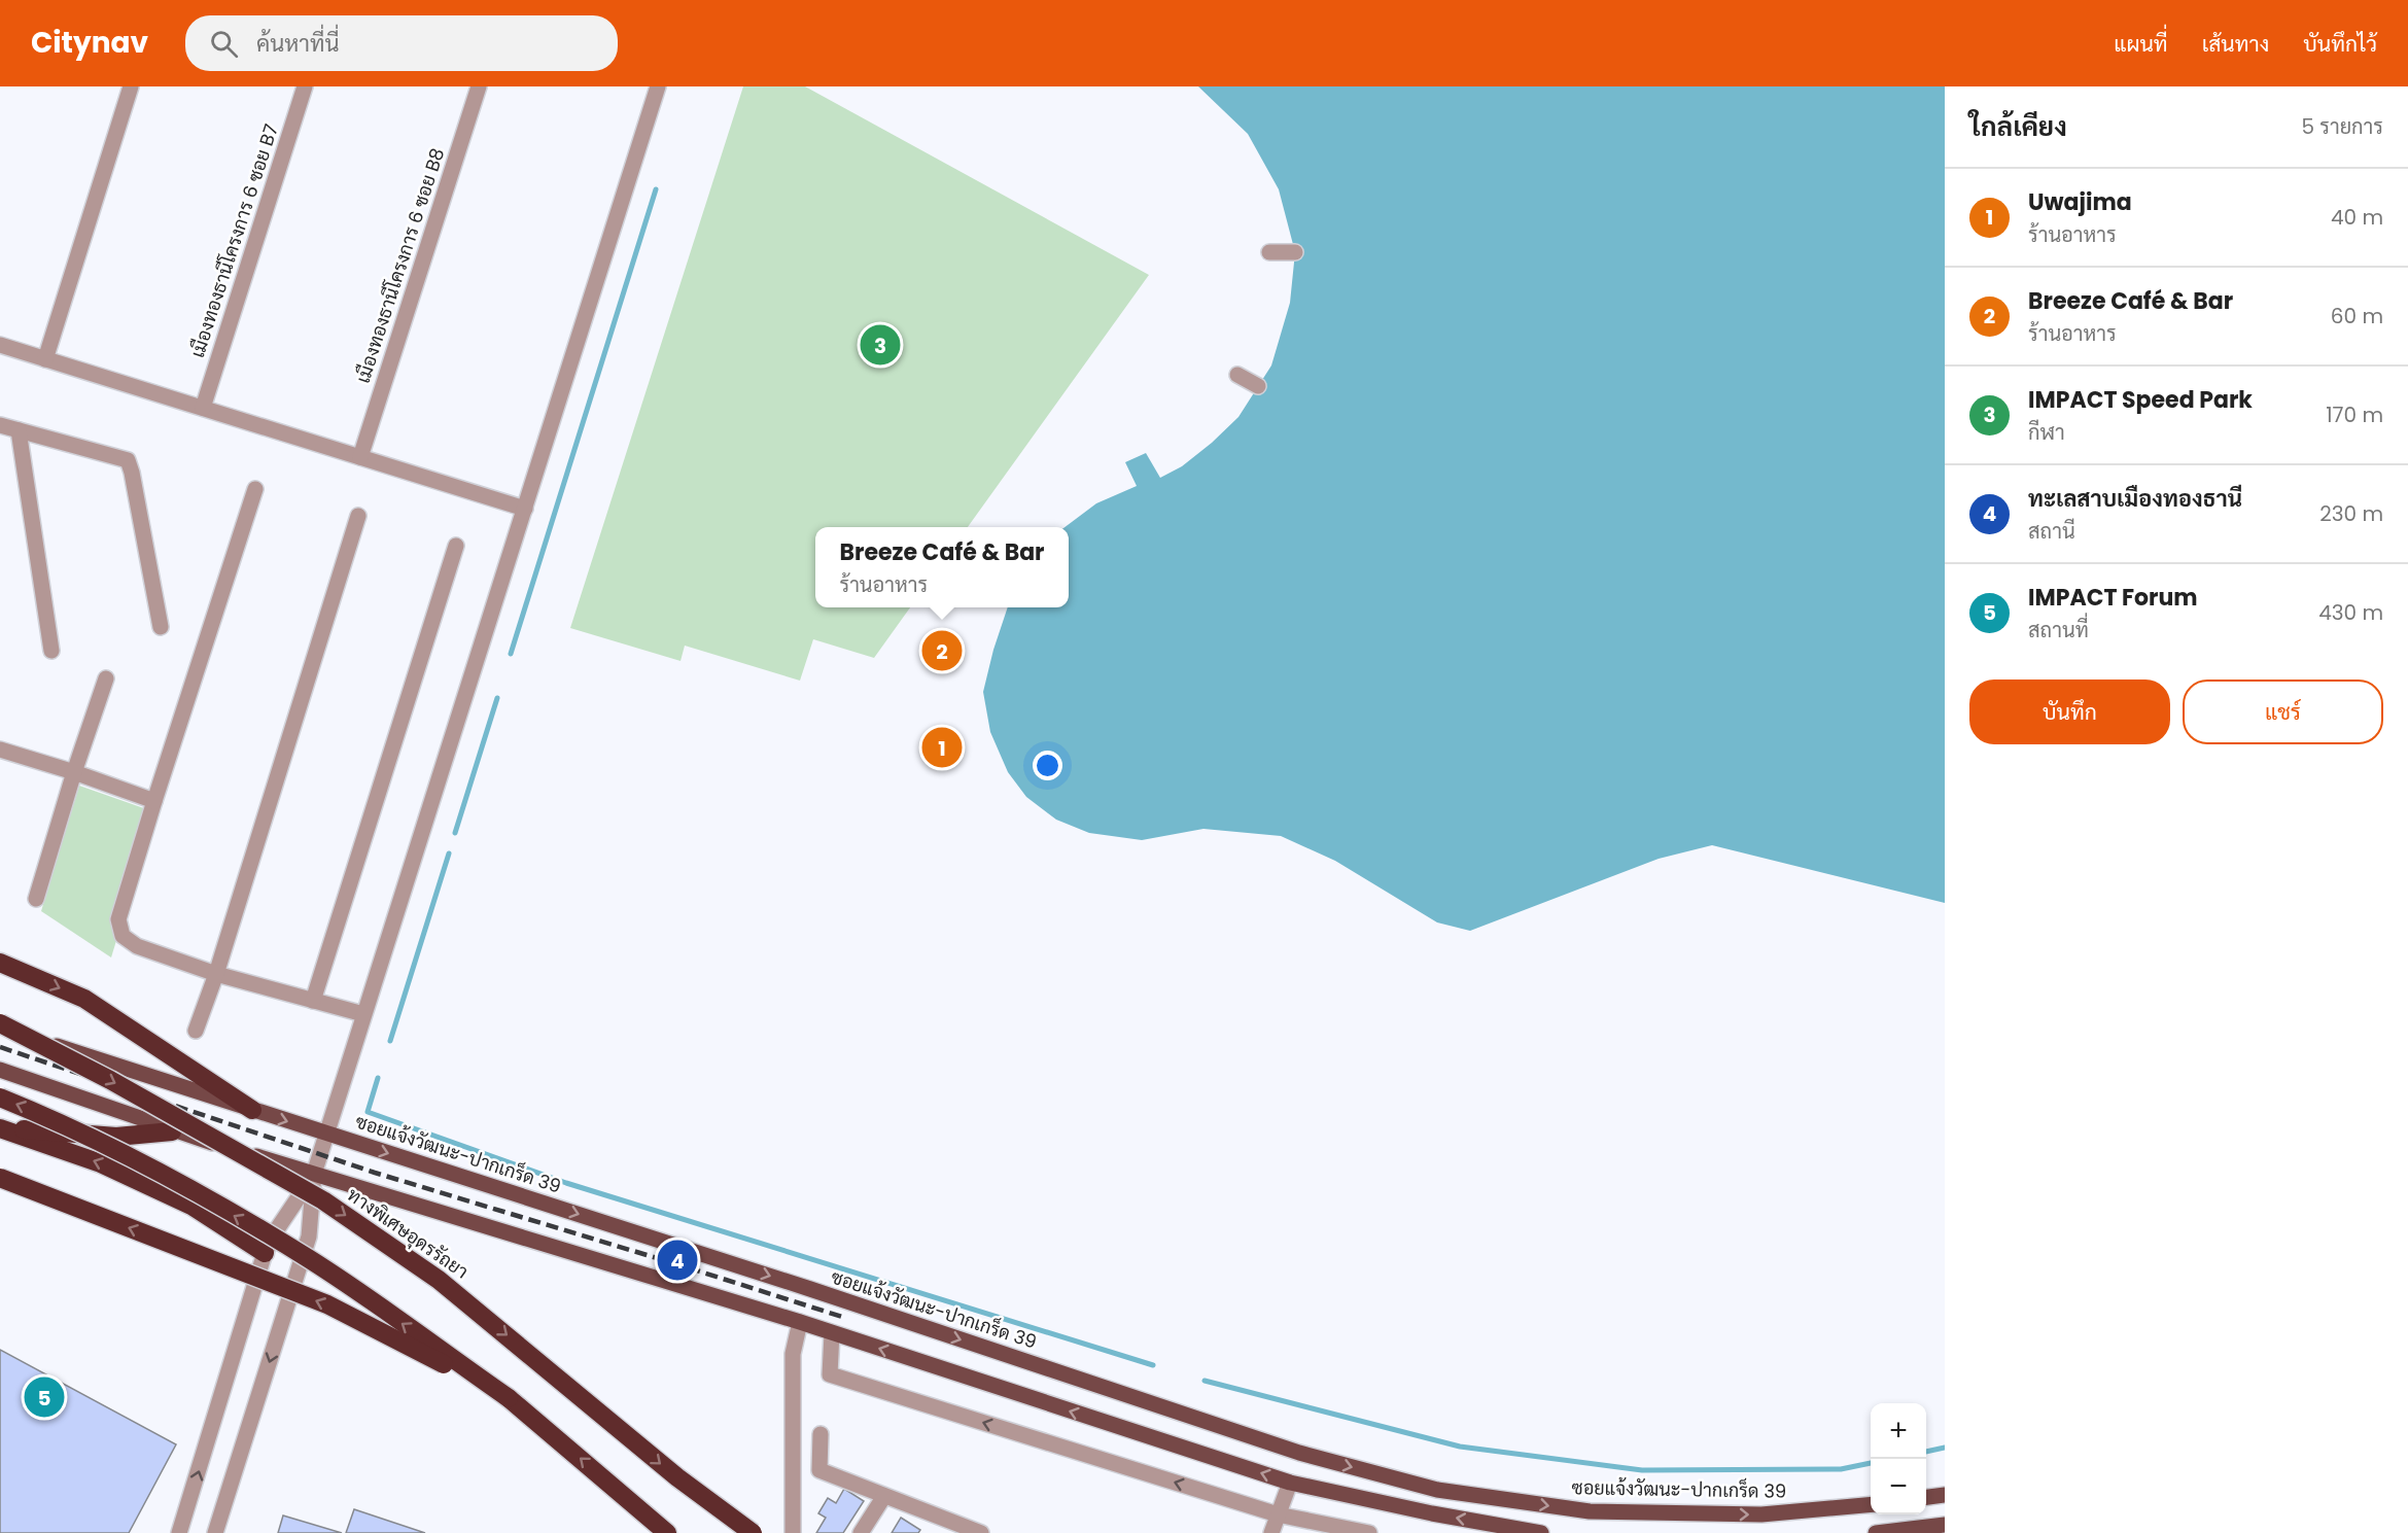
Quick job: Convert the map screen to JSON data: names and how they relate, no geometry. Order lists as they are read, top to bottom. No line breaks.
{"streets":{"highway":["ทางพิเศษอุดรรัถยา"],"main road":["ซอยแจ้งวัฒนะ-ปากเกร็ด 39"],"street":["เมืองทองธานีโครงการ 6 ซอย B7","เมืองทองธานีโครงการ 6 ซอย B8"]},"crossings":[["ซอยแจ้งวัฒนะ-ปากเกร็ด 39","ทางพิเศษอุดรรัถยา"]],"page":{"header":"Citynav","search":"ค้นหาที่นี่","nav":["แผนที่","เส้นทาง","บันทึกไว้"],"heading":["ใกล้เคียง","5 รายการ"],"list":[{"mark":"1","name":"Uwajima","note":"ร้านอาหาร","value":"40 m"},{"mark":"2","name":"Breeze Café & Bar","note":"ร้านอาหาร","value":"60 m"},{"mark":"3","name":"IMPACT Speed Park","note":"กีฬา","value":"170 m"},{"mark":"4","name":"ทะเลสาบเมืองทองธานี","note":"สถานี","value":"230 m"},{"mark":"5","name":"IMPACT Forum","note":"สถานที่","value":"430 m"}],"pins":["3","2","1","4","5"],"popup":["Breeze Café & Bar","ร้านอาหาร"],"buttons":["บันทึก","แชร์"],"map_buttons":["+","−"]}}
